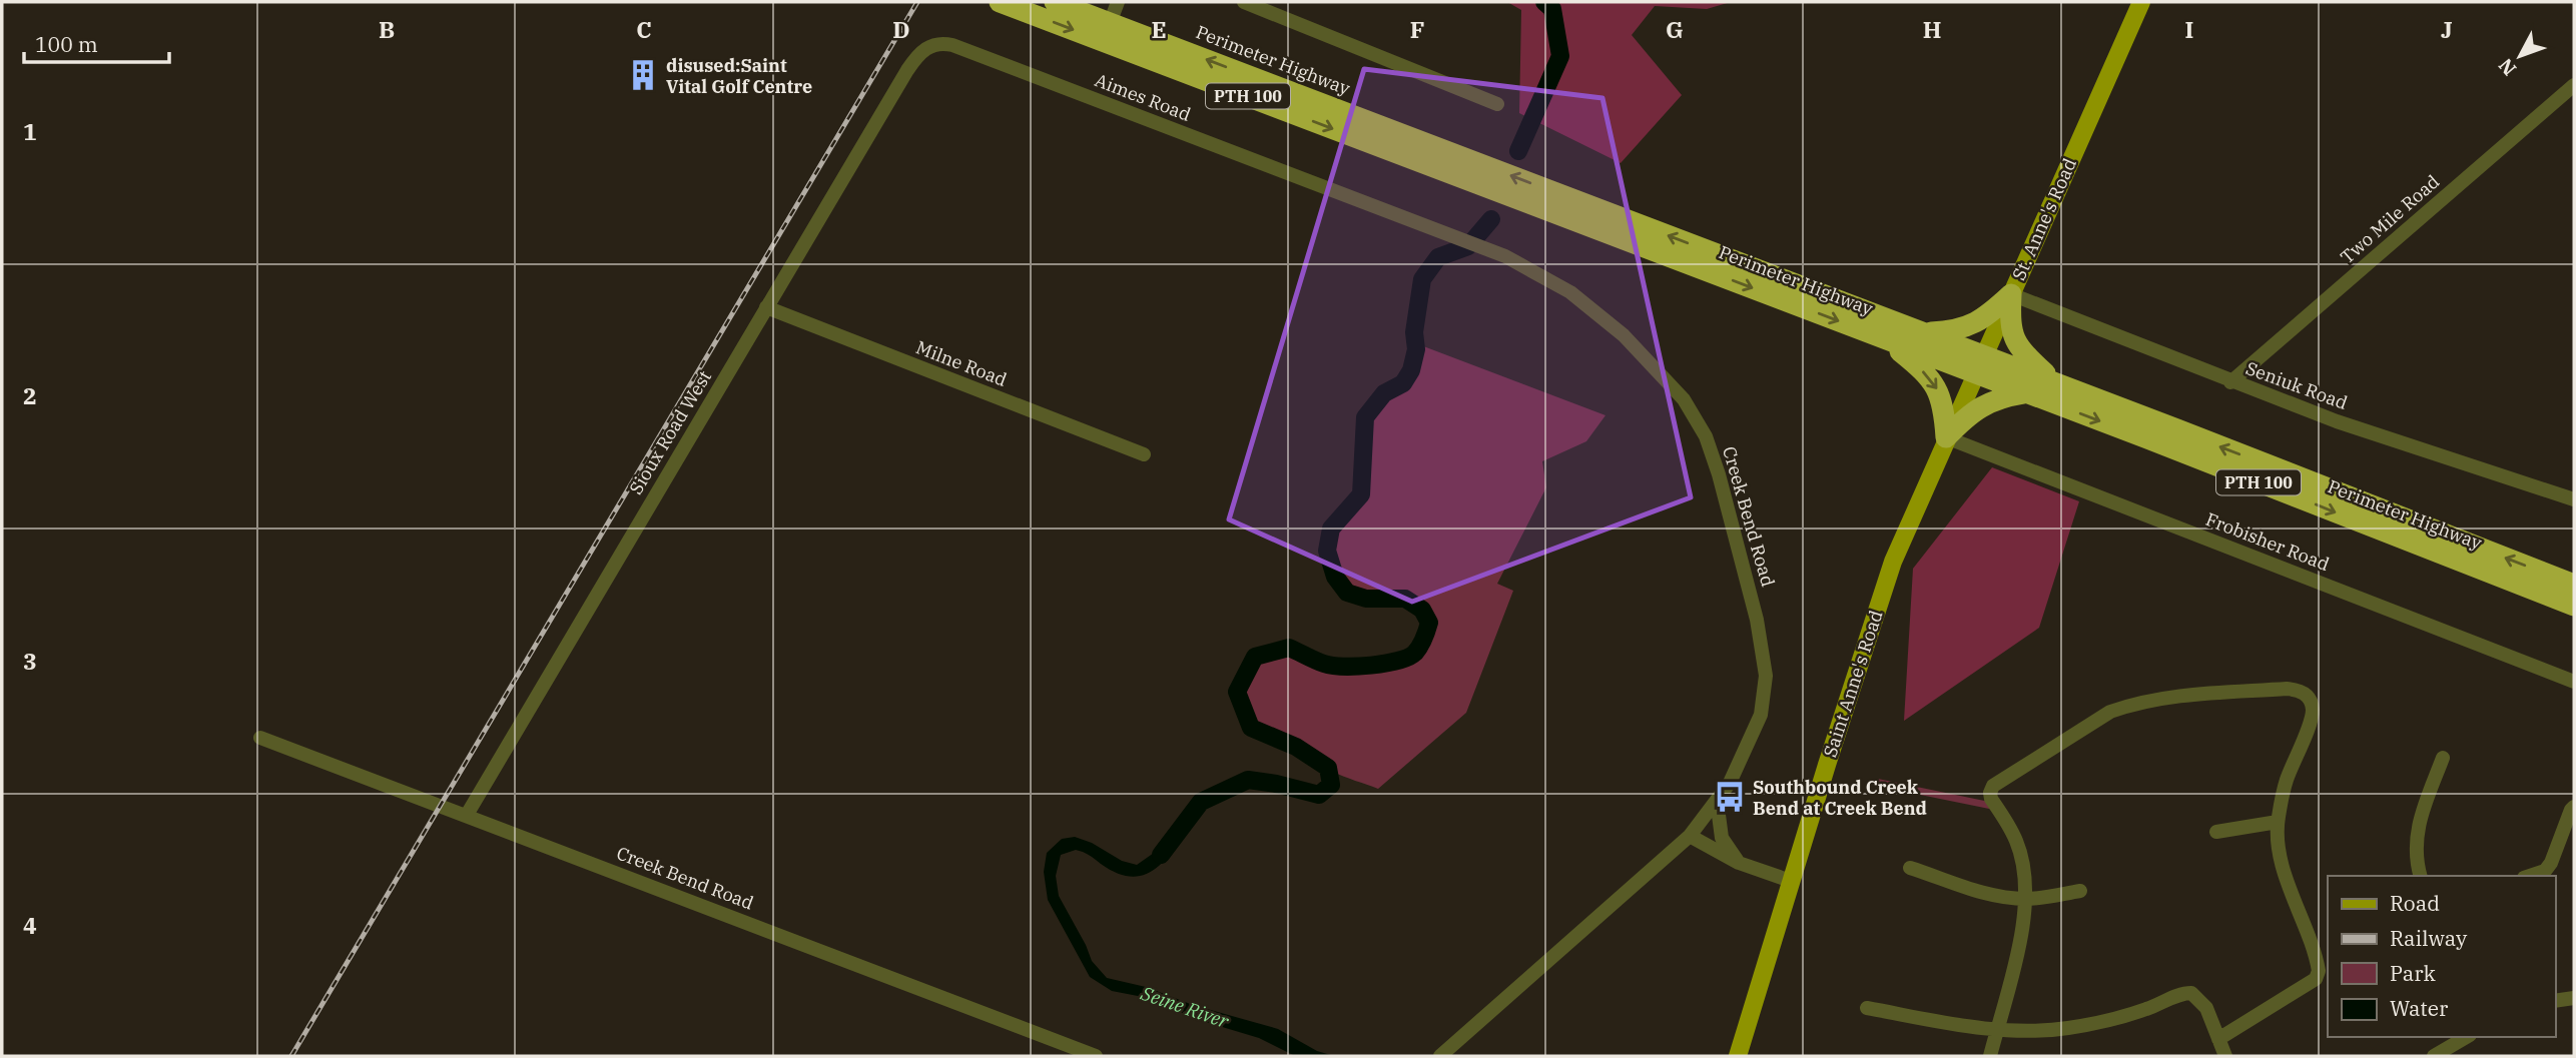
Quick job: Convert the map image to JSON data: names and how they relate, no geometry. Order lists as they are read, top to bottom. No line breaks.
{"streets":{"highway":["Perimeter Highway","PTH 100"],"main road":["St. Anne's Road","Saint Anne's Road"],"street":["Aimes Road","Two Mile Road","Milne Road","Seniuk Road","Sioux Road West","Creek Bend Road","Frobisher Road"]},"crossings":[["Perimeter Highway","St. Anne's Road"],["Aimes Road","Sioux Road West"],["Aimes Road","Creek Bend Road"],["St. Anne's Road","Seniuk Road"],["St. Anne's Road","Frobisher Road"],["St. Anne's Road","Saint Anne's Road"],["Two Mile Road","Seniuk Road"],["Milne Road","Sioux Road West"],["Sioux Road West","Creek Bend Road"],["Frobisher Road","Saint Anne's Road"]],"water":["Seine River"],"places":{"building":["disused:Saint Vital Golf Centre"],"bus stop":["Southbound Creek Bend at Creek Bend"]},"legend":["Road","Railway","Park","Water"],"scale_bar":"100 m","north":"bottom left","grid":{"columns":["B","C","D","E","F","G","H","I","J"],"rows":["1","2","3","4"]}}
